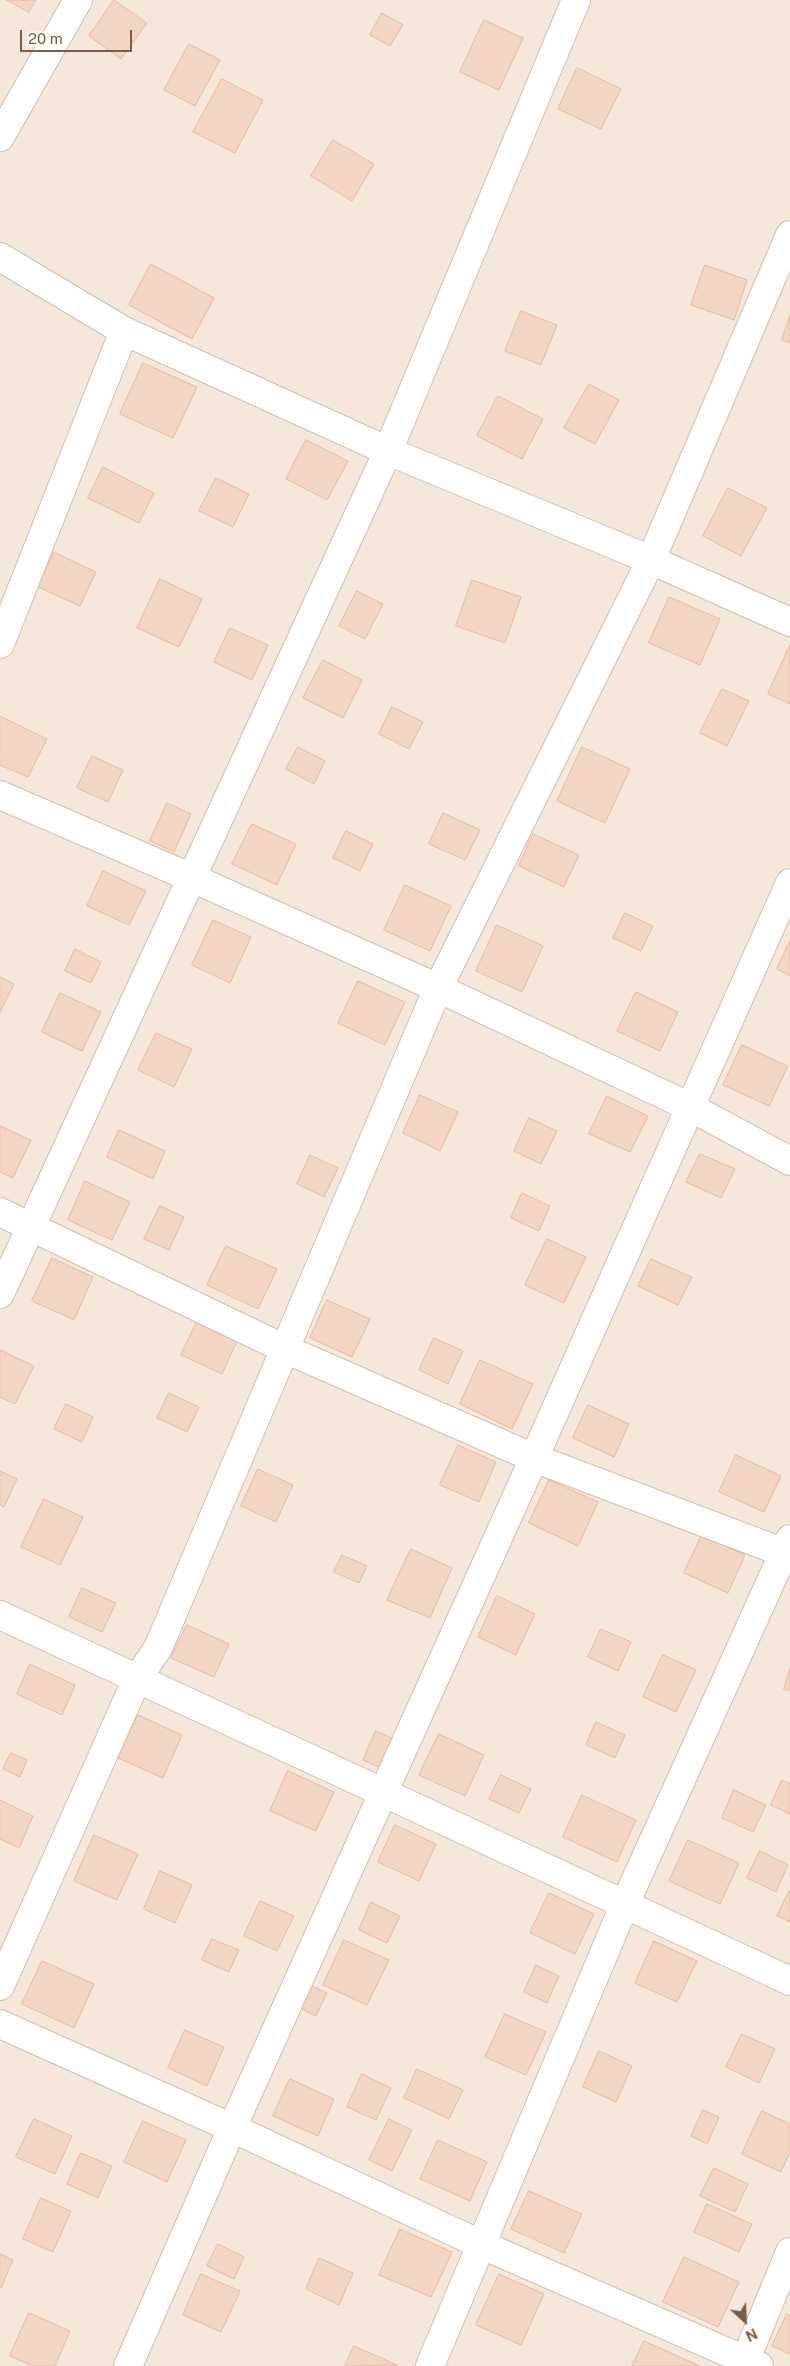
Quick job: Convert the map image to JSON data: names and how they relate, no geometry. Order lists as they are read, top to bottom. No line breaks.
{"scale_bar":"20 m","north":"bottom right"}
